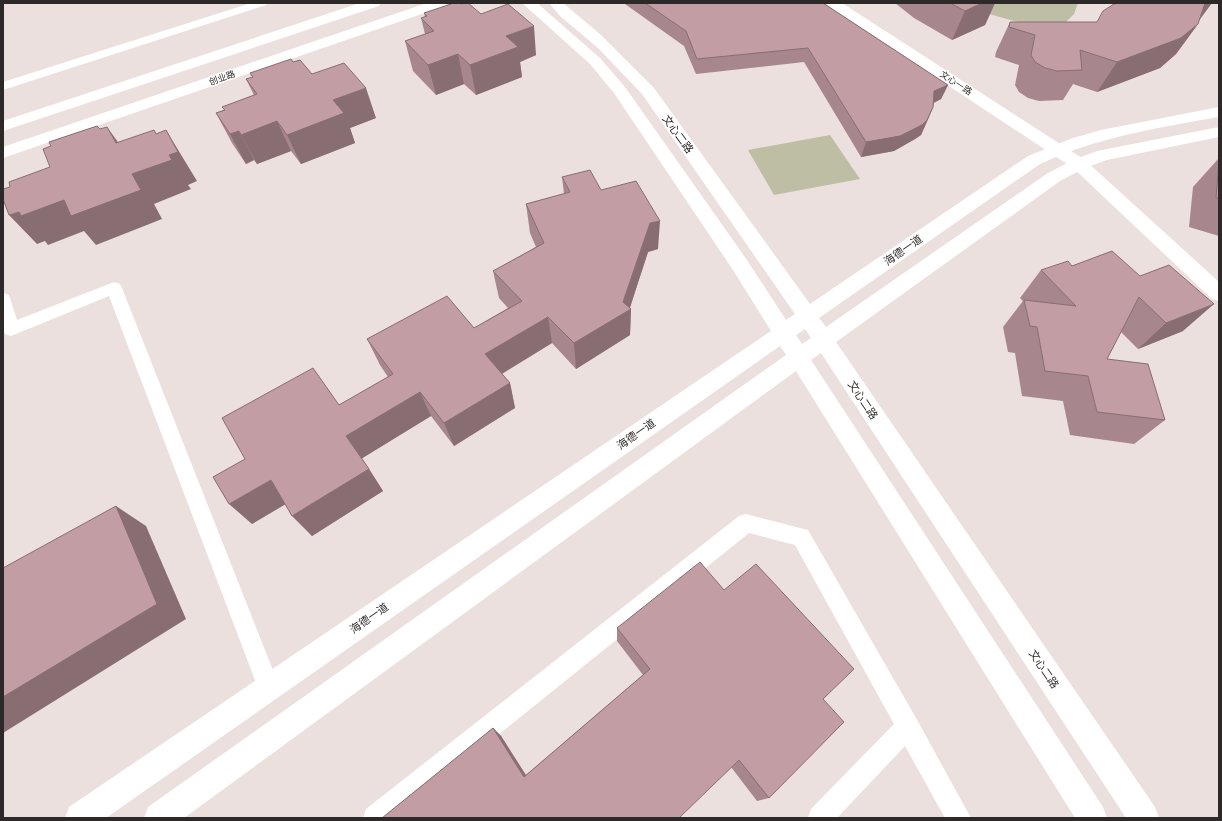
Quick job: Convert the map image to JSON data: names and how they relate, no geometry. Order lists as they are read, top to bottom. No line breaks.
{"streets":{"street":["创业路","文心一路","文心二路","海德一道"]},"crossings":[["文心一路","海德一道"],["文心二路","海德一道"]]}
